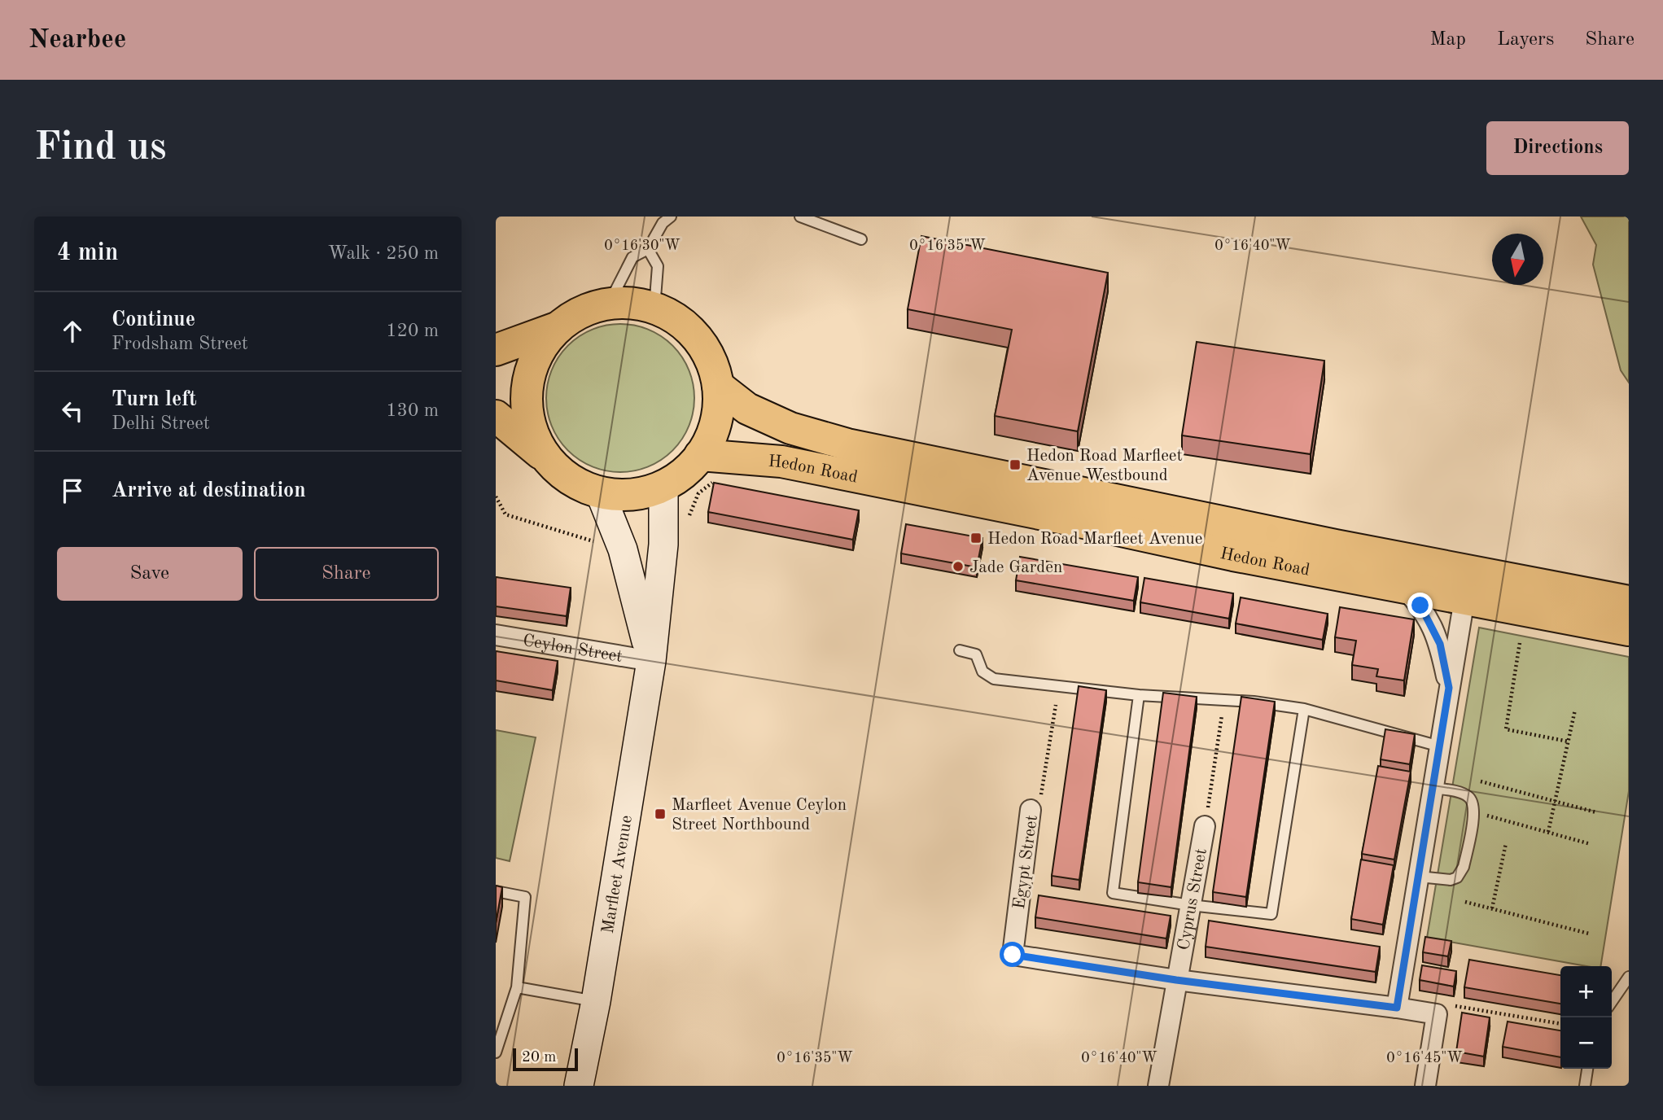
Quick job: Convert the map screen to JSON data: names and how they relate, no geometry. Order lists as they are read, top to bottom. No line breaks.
{"streets":{"highway":["Hedon Road"],"street":["Ceylon Street","Egypt Street","Marfleet Avenue","Cyprus Street"]},"crossings":[["Hedon Road","Marfleet Avenue"],["Ceylon Street","Marfleet Avenue"],["Egypt Street","Cyprus Street"]],"places":{"transit":["Hedon Road Marfleet Avenue Westbound","Hedon Road Marfleet Avenue","Marfleet Avenue Ceylon Street Northbound"],"other":["Jade Garden"]},"scale_bar":"20 m","north":"bottom","page":{"header":"Nearbee","nav":["Map","Layers","Share"],"buttons":["Directions",["Save","Share"]],"title":"Find us","heading":["4 min","Walk · 250 m"],"list":[["Continue","Frodsham Street","120 m"],["Turn left","Delhi Street","130 m"],"Arrive at destination"],"map_buttons":["+","−"],"scale":"20 m"},"coordinates":["0°16'30\"W","0°16'35\"W","0°16'40\"W","0°16'45\"W"]}
